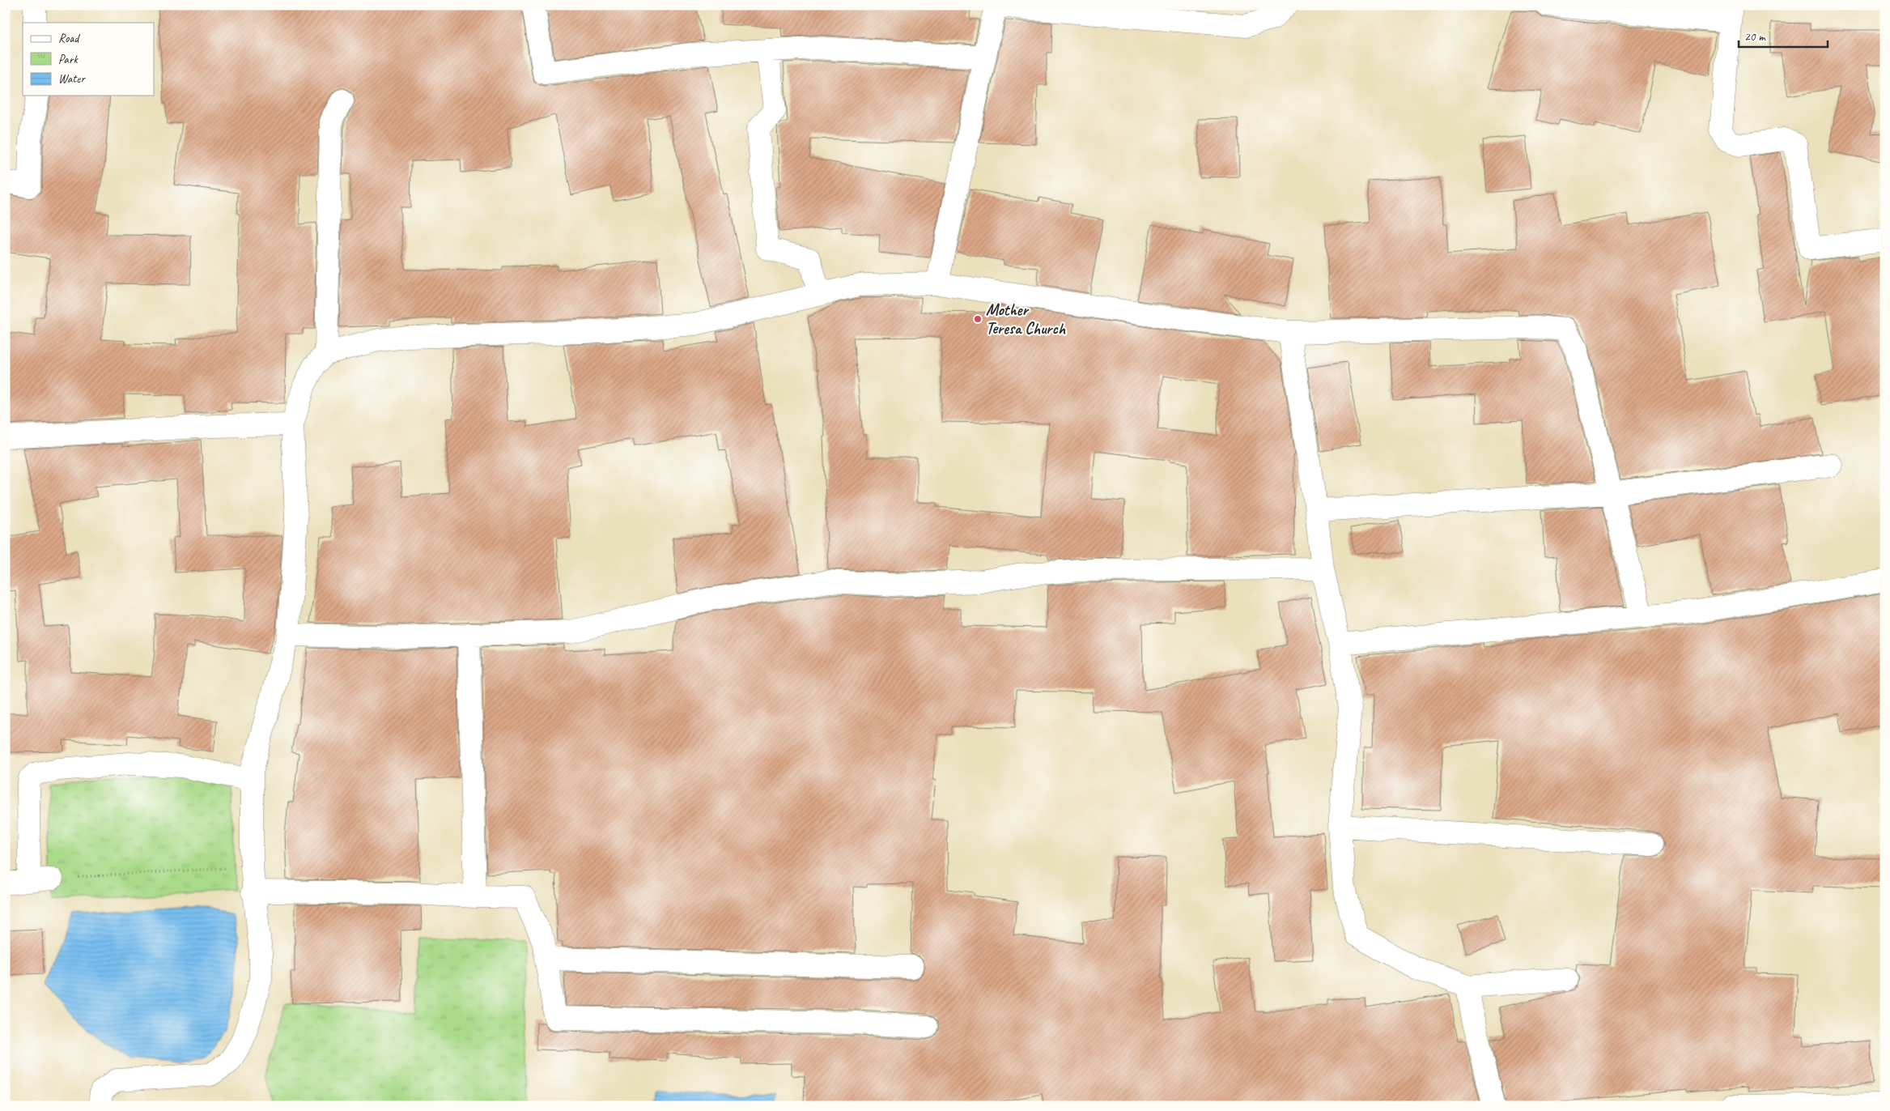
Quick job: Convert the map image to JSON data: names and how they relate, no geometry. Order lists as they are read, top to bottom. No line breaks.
{"places":["Mother Teresa Church"],"legend":["Road","Park","Water"],"scale_bar":"20 m"}
